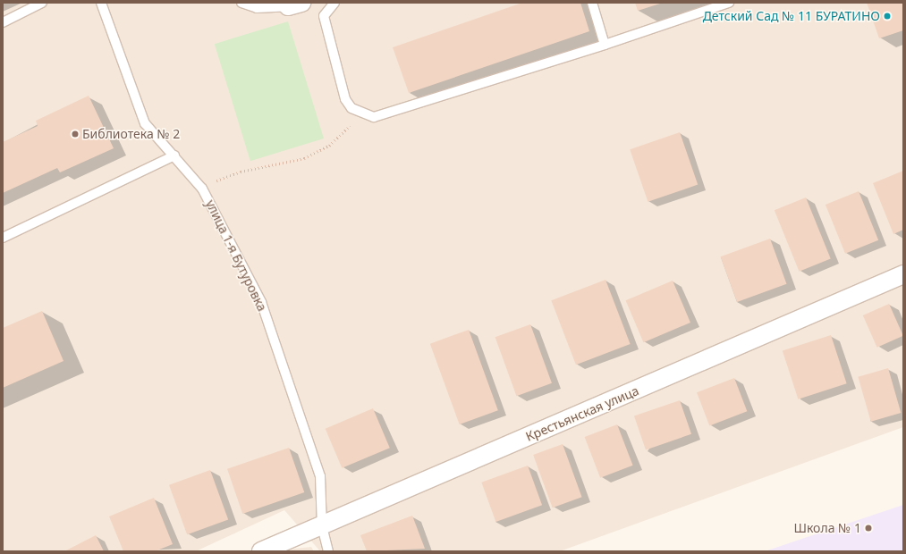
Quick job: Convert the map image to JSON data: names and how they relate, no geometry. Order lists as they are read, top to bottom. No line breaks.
{"streets":{"street":["Крестьянская улица"],"lane":["улица 1-я Бутуровка"]},"crossings":[["улица 1-я Бутуровка","Крестьянская улица"]],"places":["Детский Сад № 11 БУРАТИНО","Библиотека № 2","Школа № 1"]}
